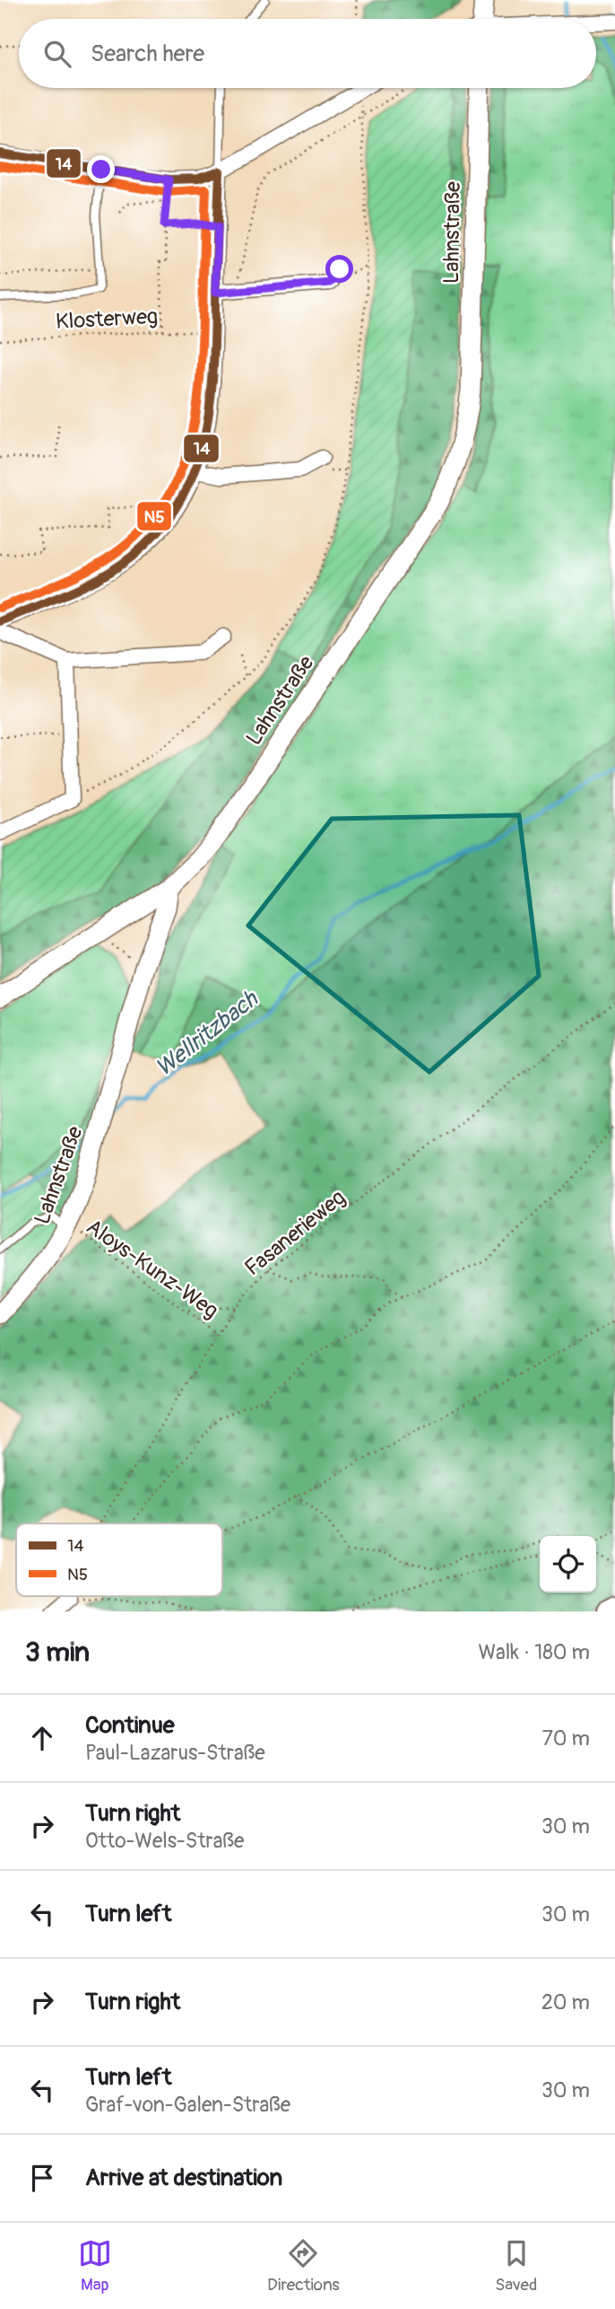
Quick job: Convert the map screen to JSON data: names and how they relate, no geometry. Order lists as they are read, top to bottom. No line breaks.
{"streets":{"main road":["Lahnstraße"],"path":["Klosterweg","Fasanerieweg","Aloys-Kunz-Weg"]},"crossings":[["Lahnstraße","Aloys-Kunz-Weg"],["Fasanerieweg","Aloys-Kunz-Weg"]],"water":["Wellritzbach"],"lines":["transit line 14","transit line N5"],"legend":["14","N5"],"page":{"search":"Search here","heading":["3 min","Walk · 180 m"],"list":[["Continue","Paul-Lazarus-Straße","70 m"],["Turn right","Otto-Wels-Straße","30 m"],["Turn left","30 m"],["Turn right","20 m"],["Turn left","Graf-von-Galen-Straße","30 m"],"Arrive at destination"],"nav":["Map","Directions","Saved"]}}
